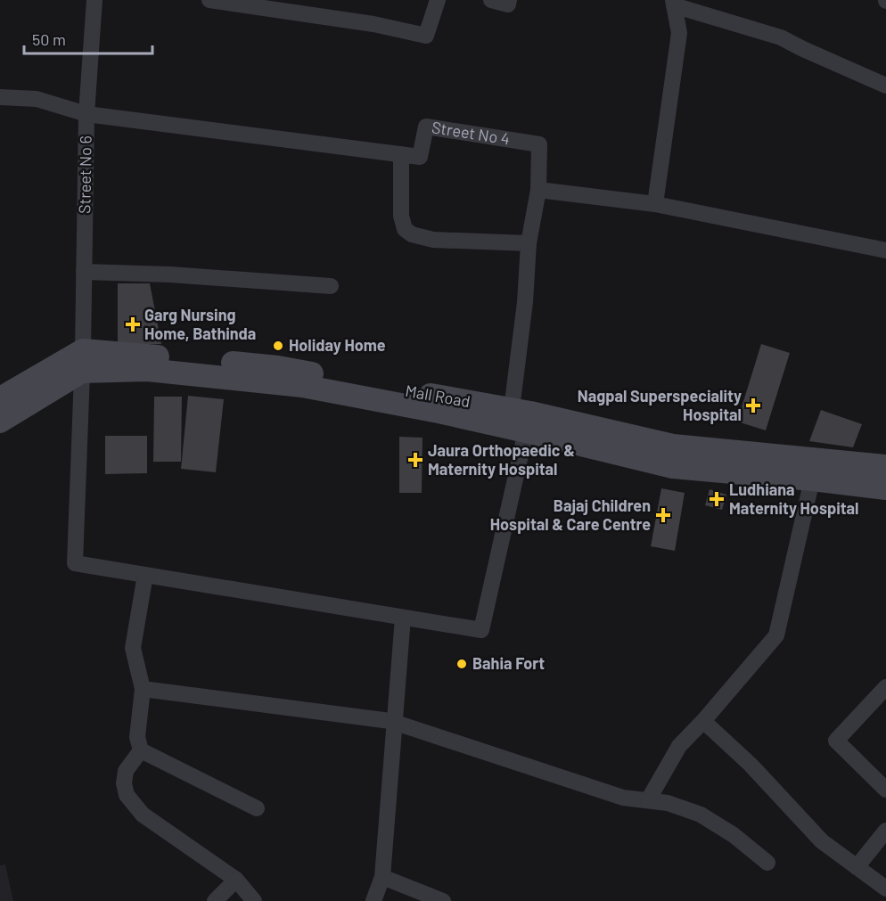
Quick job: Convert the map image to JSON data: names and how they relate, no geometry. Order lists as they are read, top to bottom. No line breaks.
{"streets":{"main road":["Mall Road"],"street":["Street No 4","Street No 6"]},"crossings":[["Street No 4","Street No 6"],["Street No 6","Mall Road"]],"places":{"health":["Garg Nursing Home, Bathinda","Nagpal Superspeciality Hospital","Jaura Orthopaedic & Maternity Hospital","Ludhiana Maternity Hospital","Bajaj Children Hospital & Care Centre"],"other":["Holiday Home","Bahia Fort"]},"scale_bar":"50 m"}
